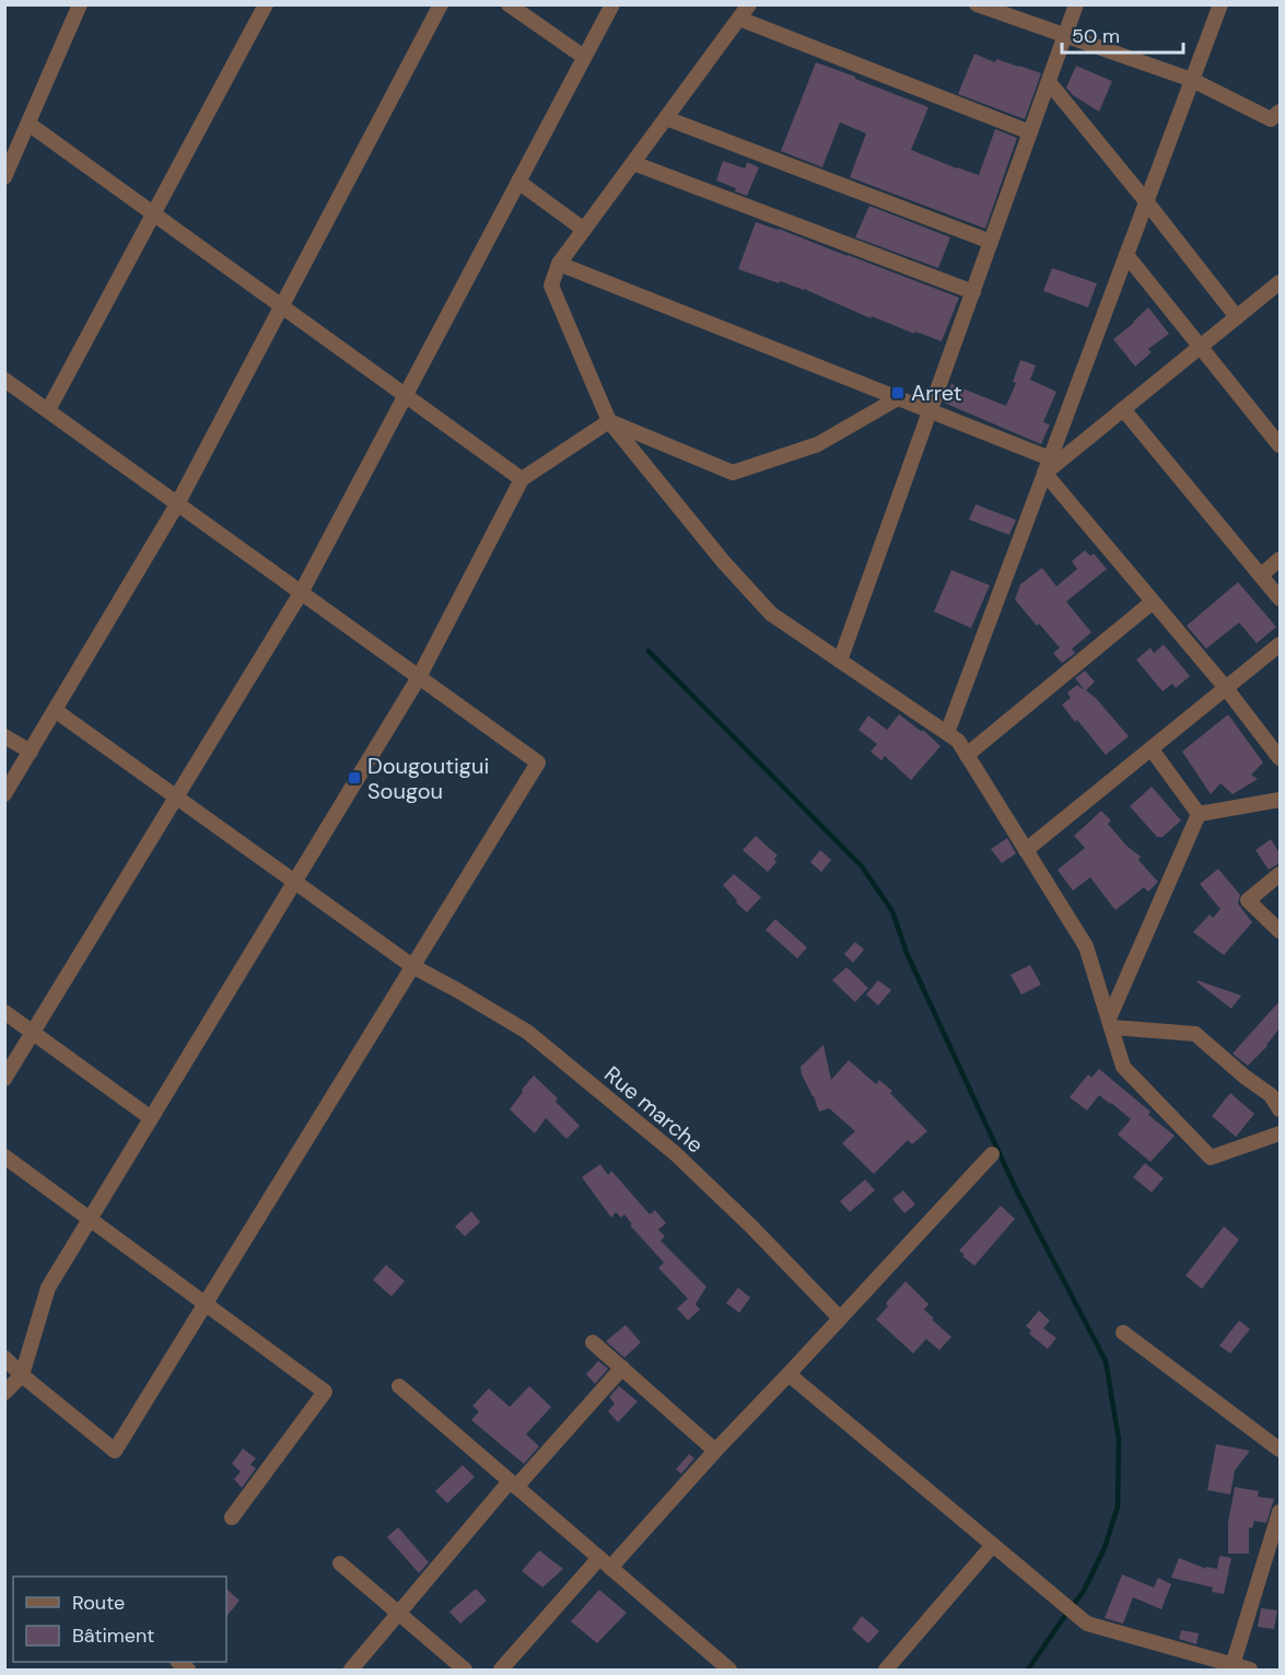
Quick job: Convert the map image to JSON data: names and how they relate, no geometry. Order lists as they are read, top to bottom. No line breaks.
{"streets":{"street":["Rue marche"]},"places":{"transit":["Arret","Dougoutigui Sougou"]},"legend":["Route","Bâtiment"],"scale_bar":"50 m"}
